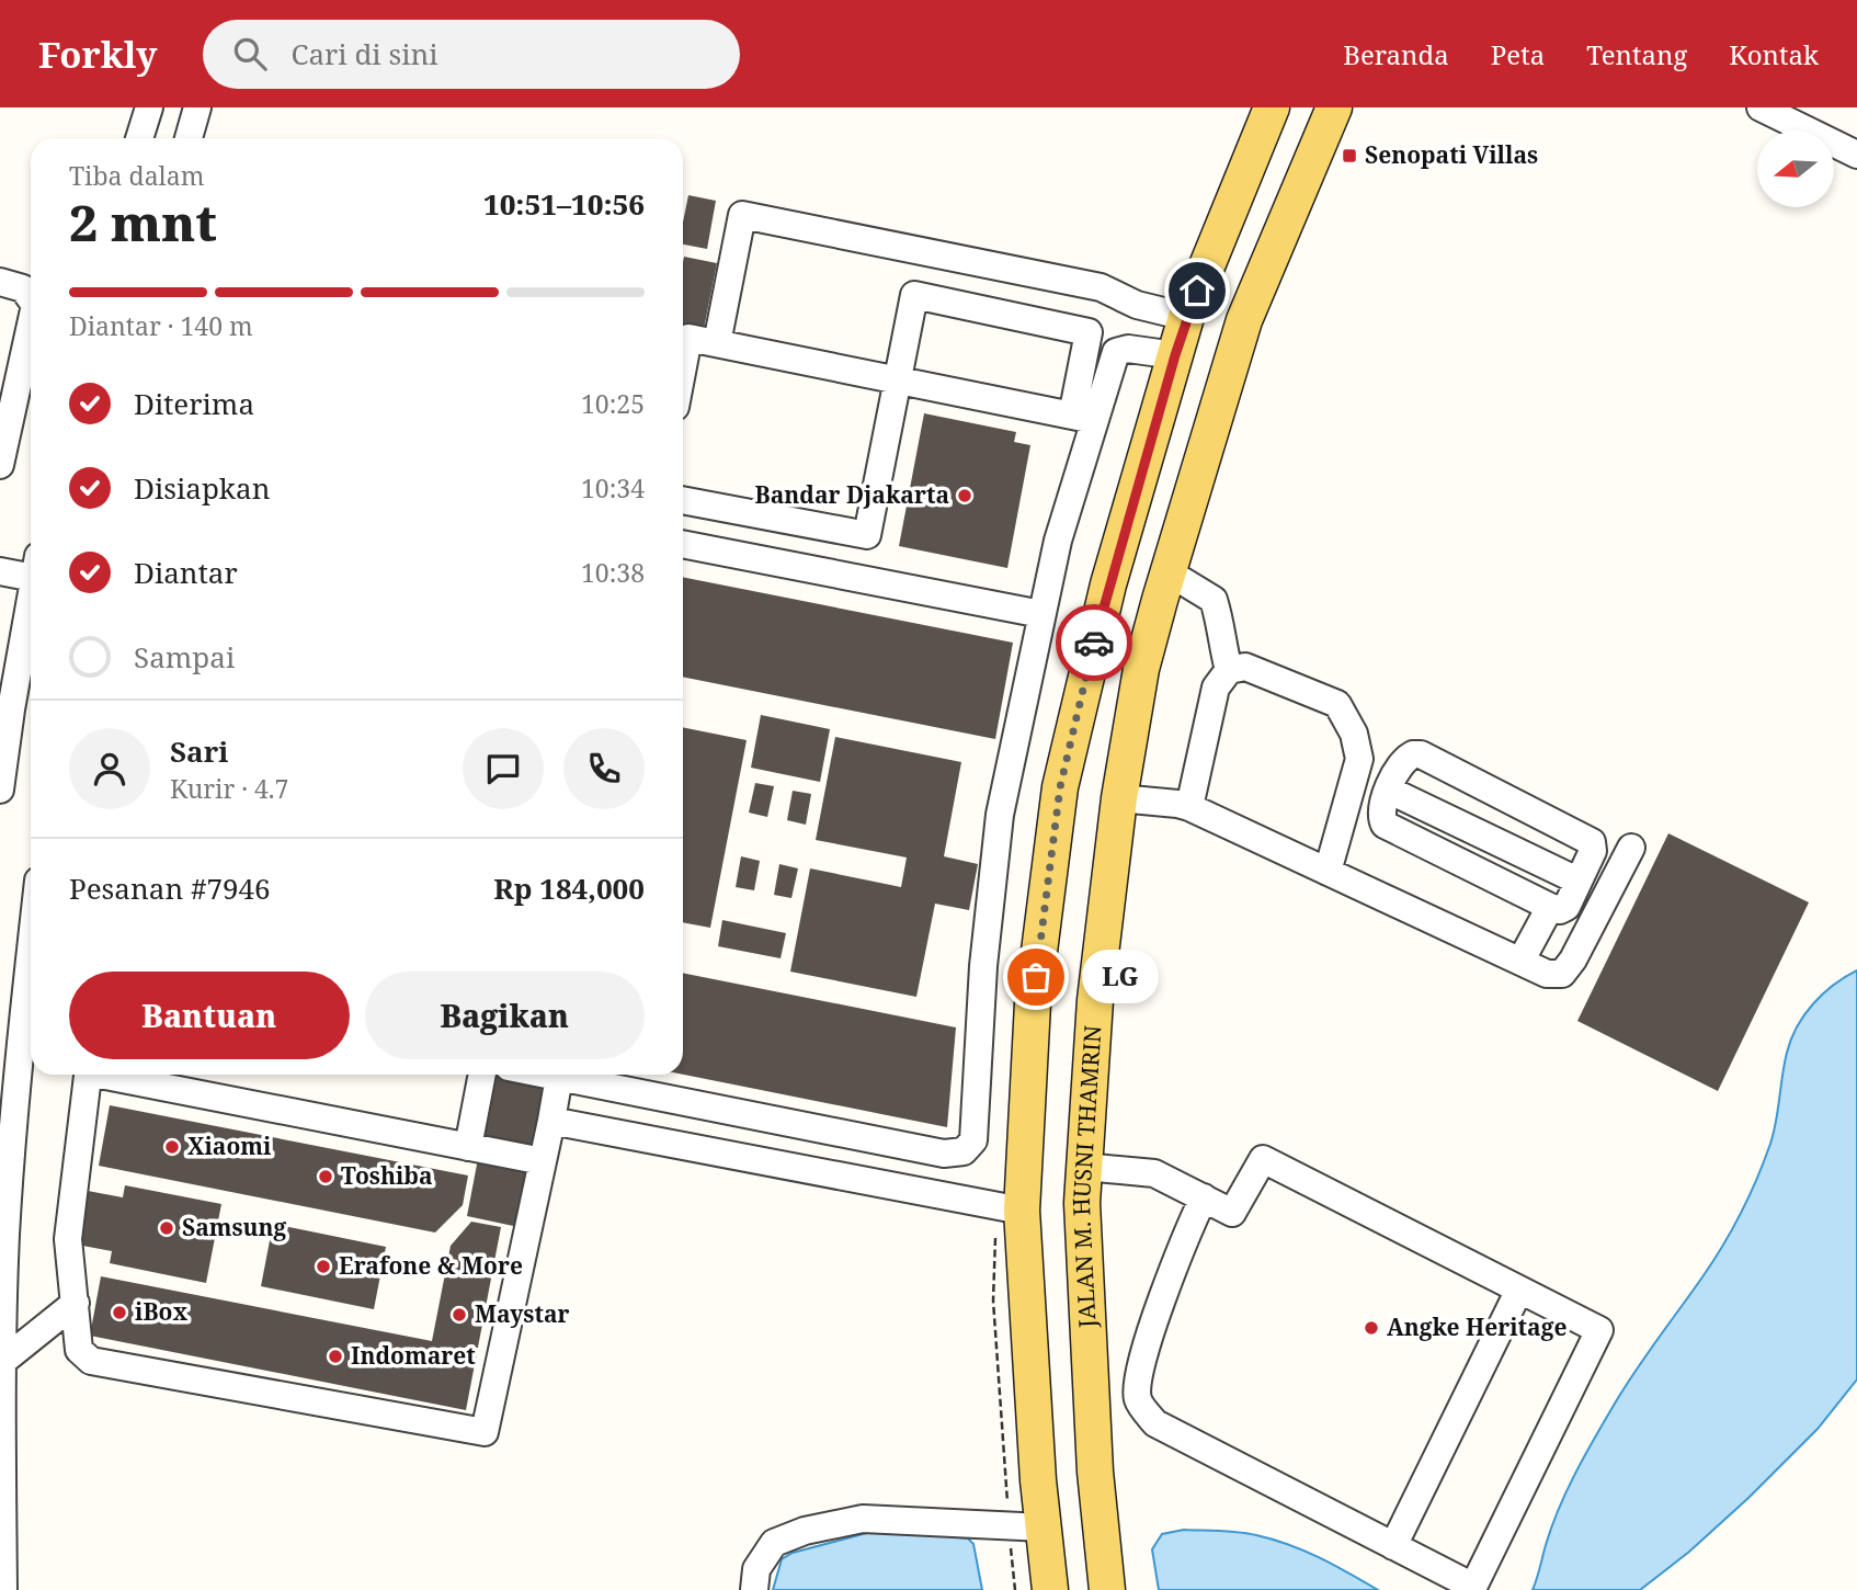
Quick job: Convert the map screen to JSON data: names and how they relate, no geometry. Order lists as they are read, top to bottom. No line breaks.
{"streets":{"main road":["JALAN M. HUSNI THAMRIN"]},"places":{"transit":["Senopati Villas"],"other":["Bandar Djakarta","LG","Xiaomi","Toshiba","Samsung","Erafone & More","iBox","Maystar","Angke Heritage","Indomaret"]},"north":"left","page":{"header":"Forkly","search":"Cari di sini","nav":["Beranda","Peta","Tentang","Kontak"],"heading":["2 mnt","Tiba dalam","10:51–10:56"],"panel":["Sari","Kurir · 4.7","Pesanan #7946","Rp 184,000"],"bar":"Diantar · 140 m","list":[["Diterima","10:25"],["Disiapkan","10:34"],["Diantar","10:38"],"Sampai"],"bubble":"LG","buttons":["Bantuan","Bagikan"]}}
